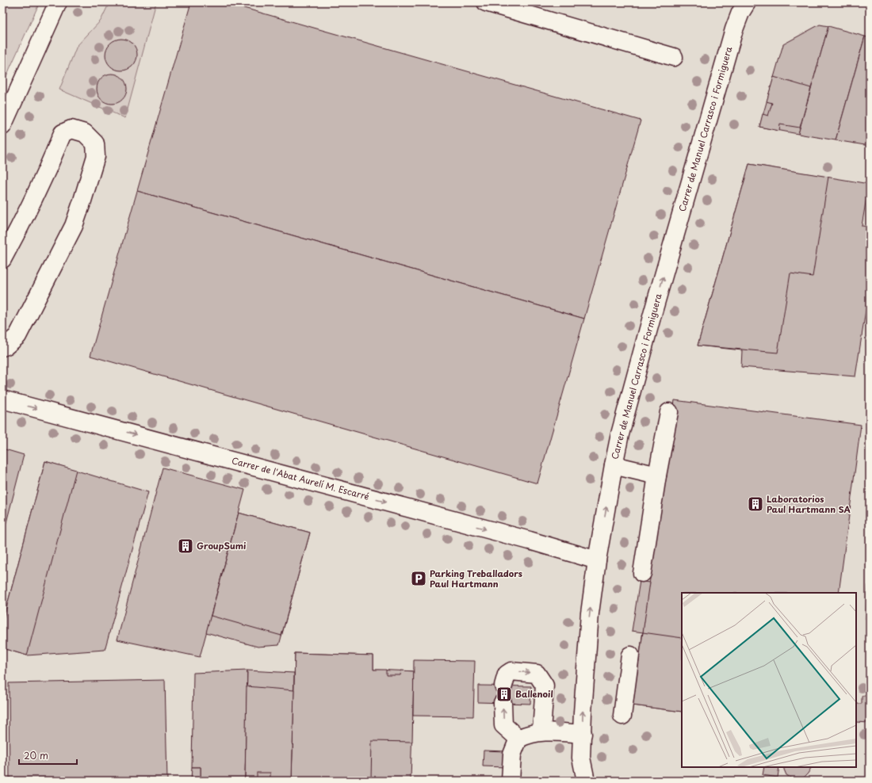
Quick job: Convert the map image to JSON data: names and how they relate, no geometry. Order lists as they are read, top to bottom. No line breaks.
{"streets":{"street":["Carrer de Manuel Carrasco i Formiguera","Carrer de l'Abat Aurelí M. Escarré"]},"crossings":[["Carrer de Manuel Carrasco i Formiguera","Carrer de l'Abat Aurelí M. Escarré"]],"one_way":["Carrer de Manuel Carrasco i Formiguera","Carrer de l'Abat Aurelí M. Escarré"],"places":{"building":["Laboratorios Paul Hartmann SA","GroupSumi","Ballenoil"],"parking":["Parking Treballadors Paul Hartmann"]},"scale_bar":"20 m"}
